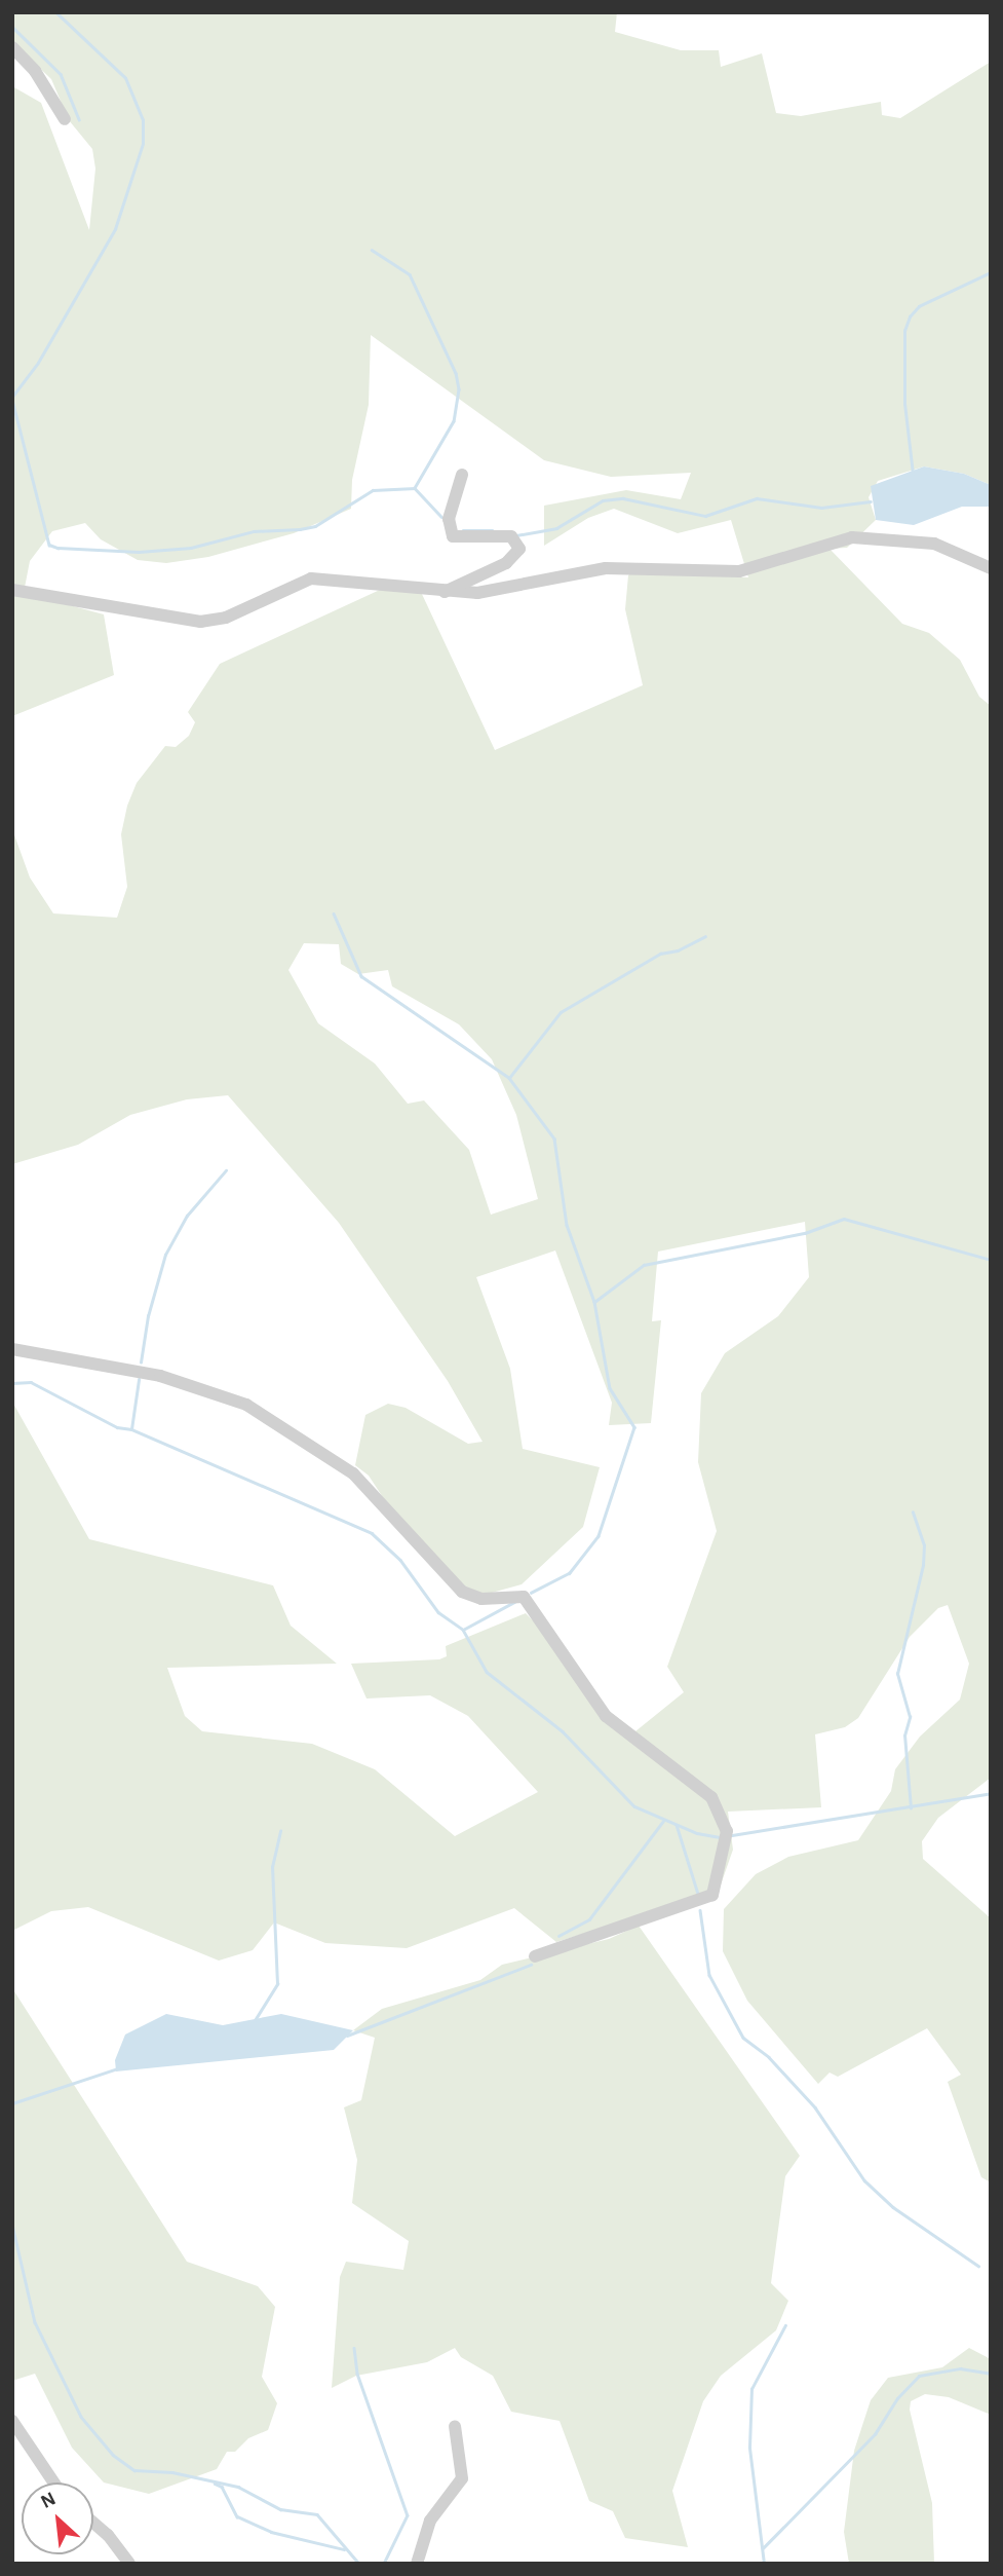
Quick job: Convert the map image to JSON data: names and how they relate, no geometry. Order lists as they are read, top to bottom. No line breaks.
{"north":"top left"}
